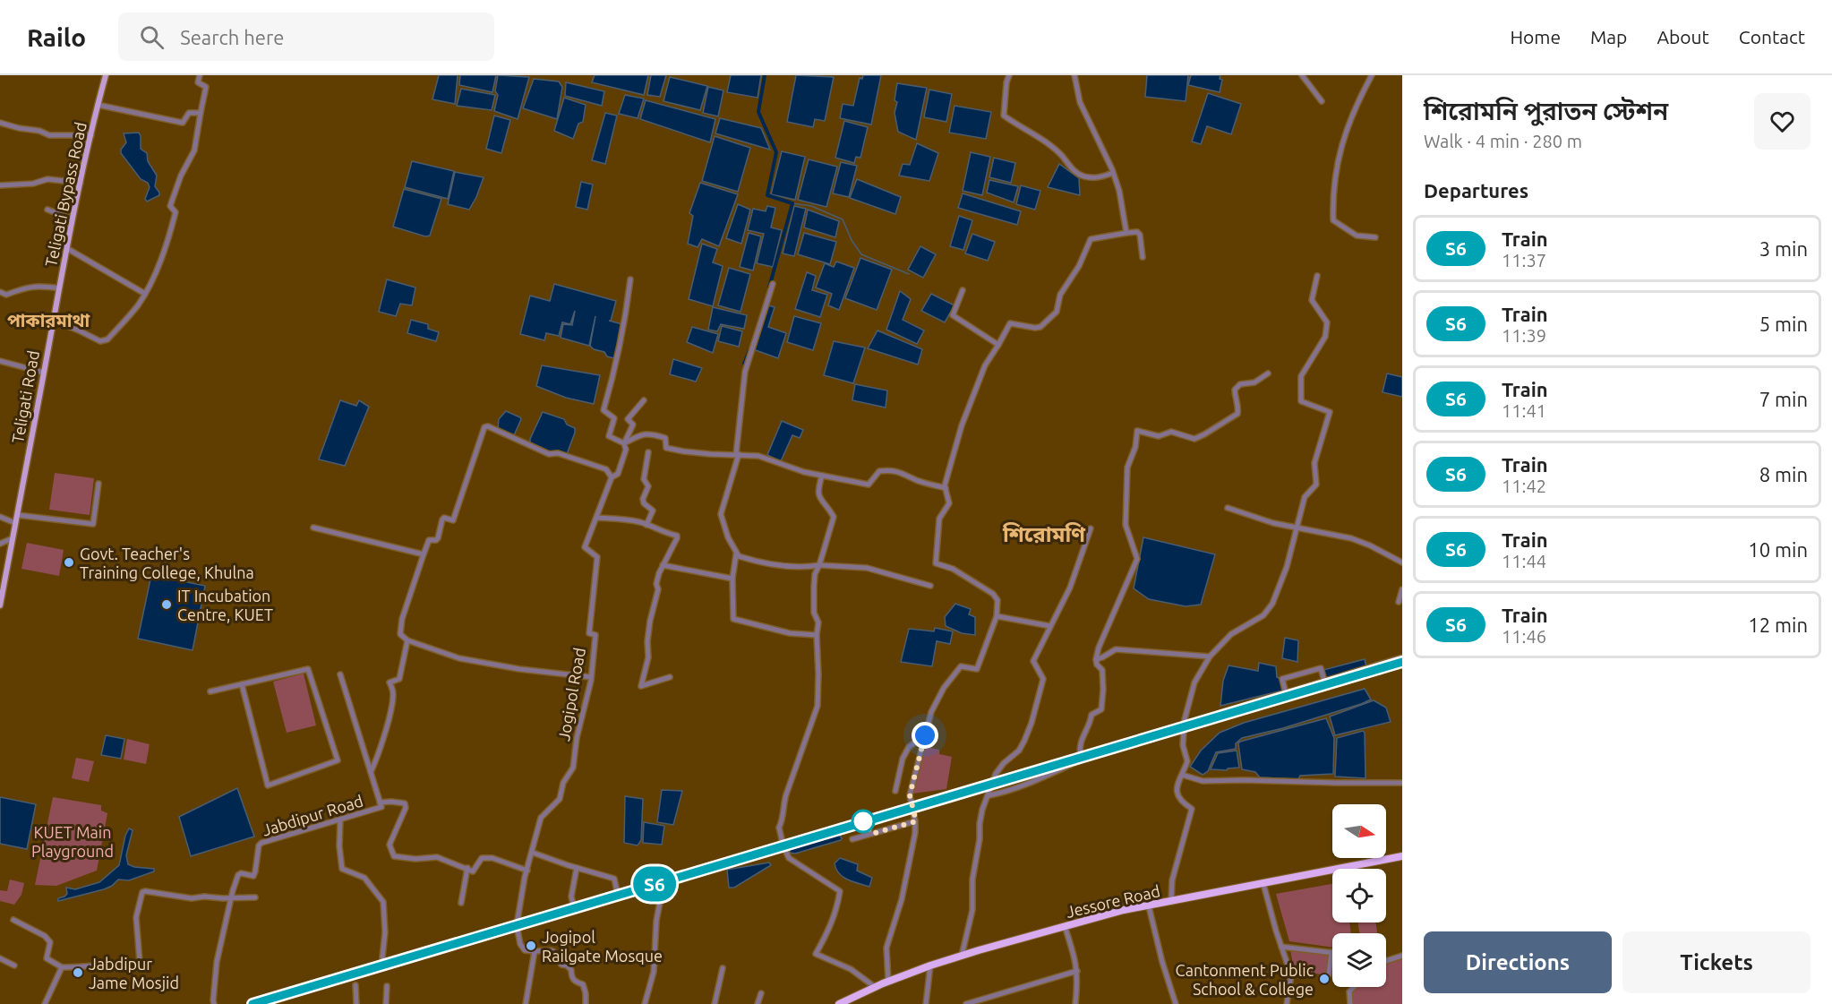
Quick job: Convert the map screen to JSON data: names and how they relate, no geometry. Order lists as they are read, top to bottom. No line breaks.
{"streets":{"highway":["Jessore Road"],"main road":["Teligati Bypass Road","Teligati Road"],"street":["Jogipol Road","Jabdipur Road"]},"crossings":[["Teligati Bypass Road","Teligati Road"]],"districts":["পাকারমাথা","শিরোমণি"],"parks":["KUET Main Playground"],"places":["Govt. Teacher's Training College, Khulna","IT Incubation Centre, KUET","Jogipol Railgate Mosque","Jabdipur Jame Mosjid","Cantonment Public School & College"],"north":"right","page":{"header":"Railo","search":"Search here","nav":["Home","Map","About","Contact"],"on_map":"S6","heading":[["শিরোমনি পুরাতন স্টেশন","Walk · 4 min · 280 m"],"Departures"],"list":[{"mark":"S6","name":"Train","note":"11:37","value":"3 min"},{"mark":"S6","name":"Train","note":"11:39","value":"5 min"},{"mark":"S6","name":"Train","note":"11:41","value":"7 min"},{"mark":"S6","name":"Train","note":"11:42","value":"8 min"},{"mark":"S6","name":"Train","note":"11:44","value":"10 min"},{"mark":"S6","name":"Train","note":"11:46","value":"12 min"}],"buttons":["Directions","Tickets"]}}
